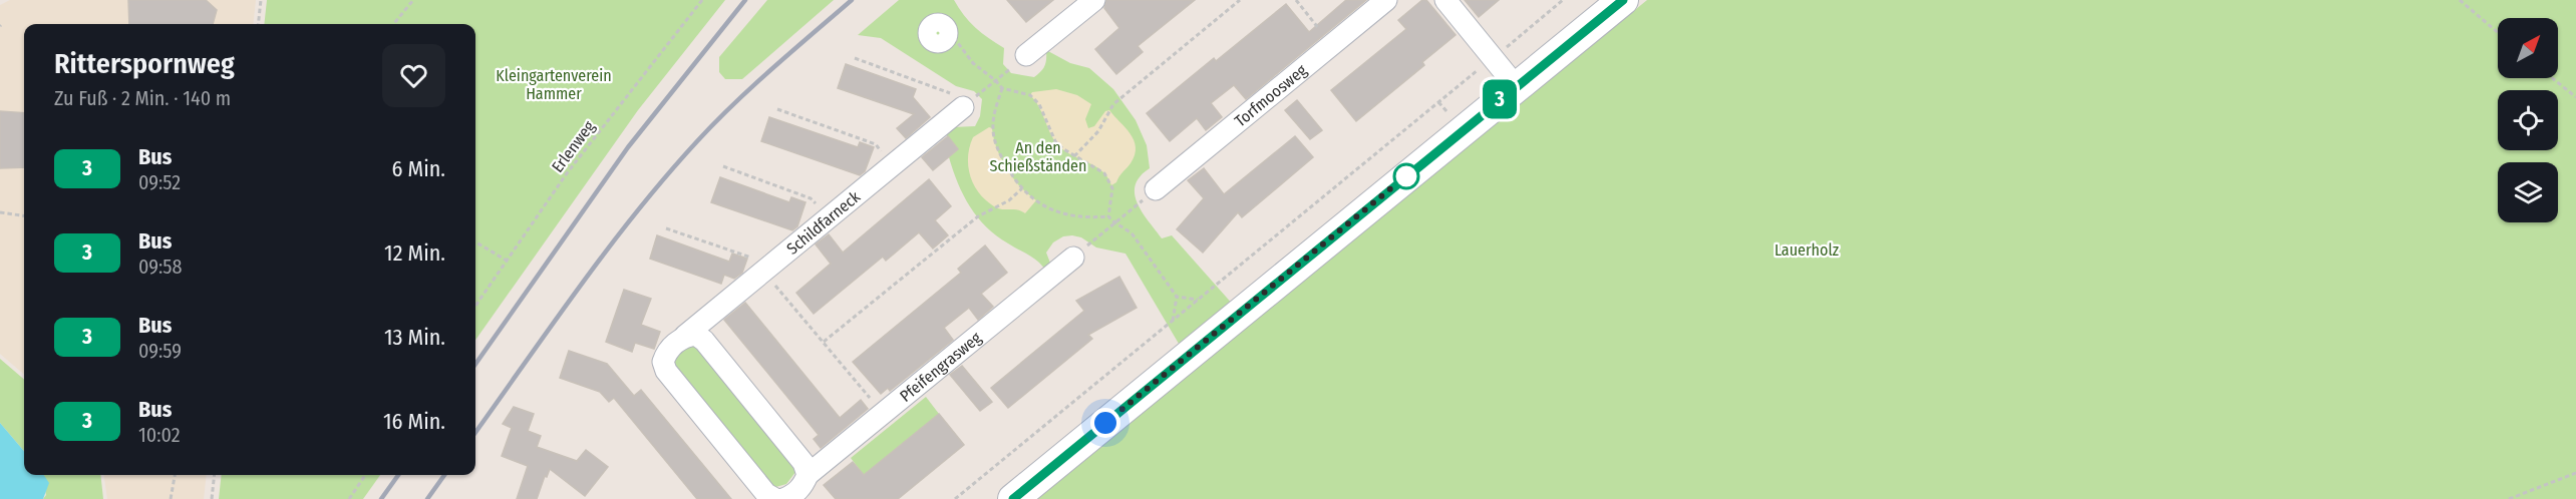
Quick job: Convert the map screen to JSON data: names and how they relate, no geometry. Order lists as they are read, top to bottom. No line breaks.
{"streets":{"street":["Torfmoosweg","Schildfarneck","Pfeifengrasweg"],"path":["Erlenweg"]},"parks":["Kleingartenverein Hammer","An den Schießständen","Lauerholz"],"lines":["bus line 3"],"north":"top right","page":{"on_map":"3","heading":["Ritterspornweg","Zu Fuß · 2 Min. · 140 m"],"list":[{"mark":"3","name":"Bus","note":"09:52","value":"6 Min."},{"mark":"3","name":"Bus","note":"09:58","value":"12 Min."},{"mark":"3","name":"Bus","note":"09:59","value":"13 Min."},{"mark":"3","name":"Bus","note":"10:02","value":"16 Min."}]}}
